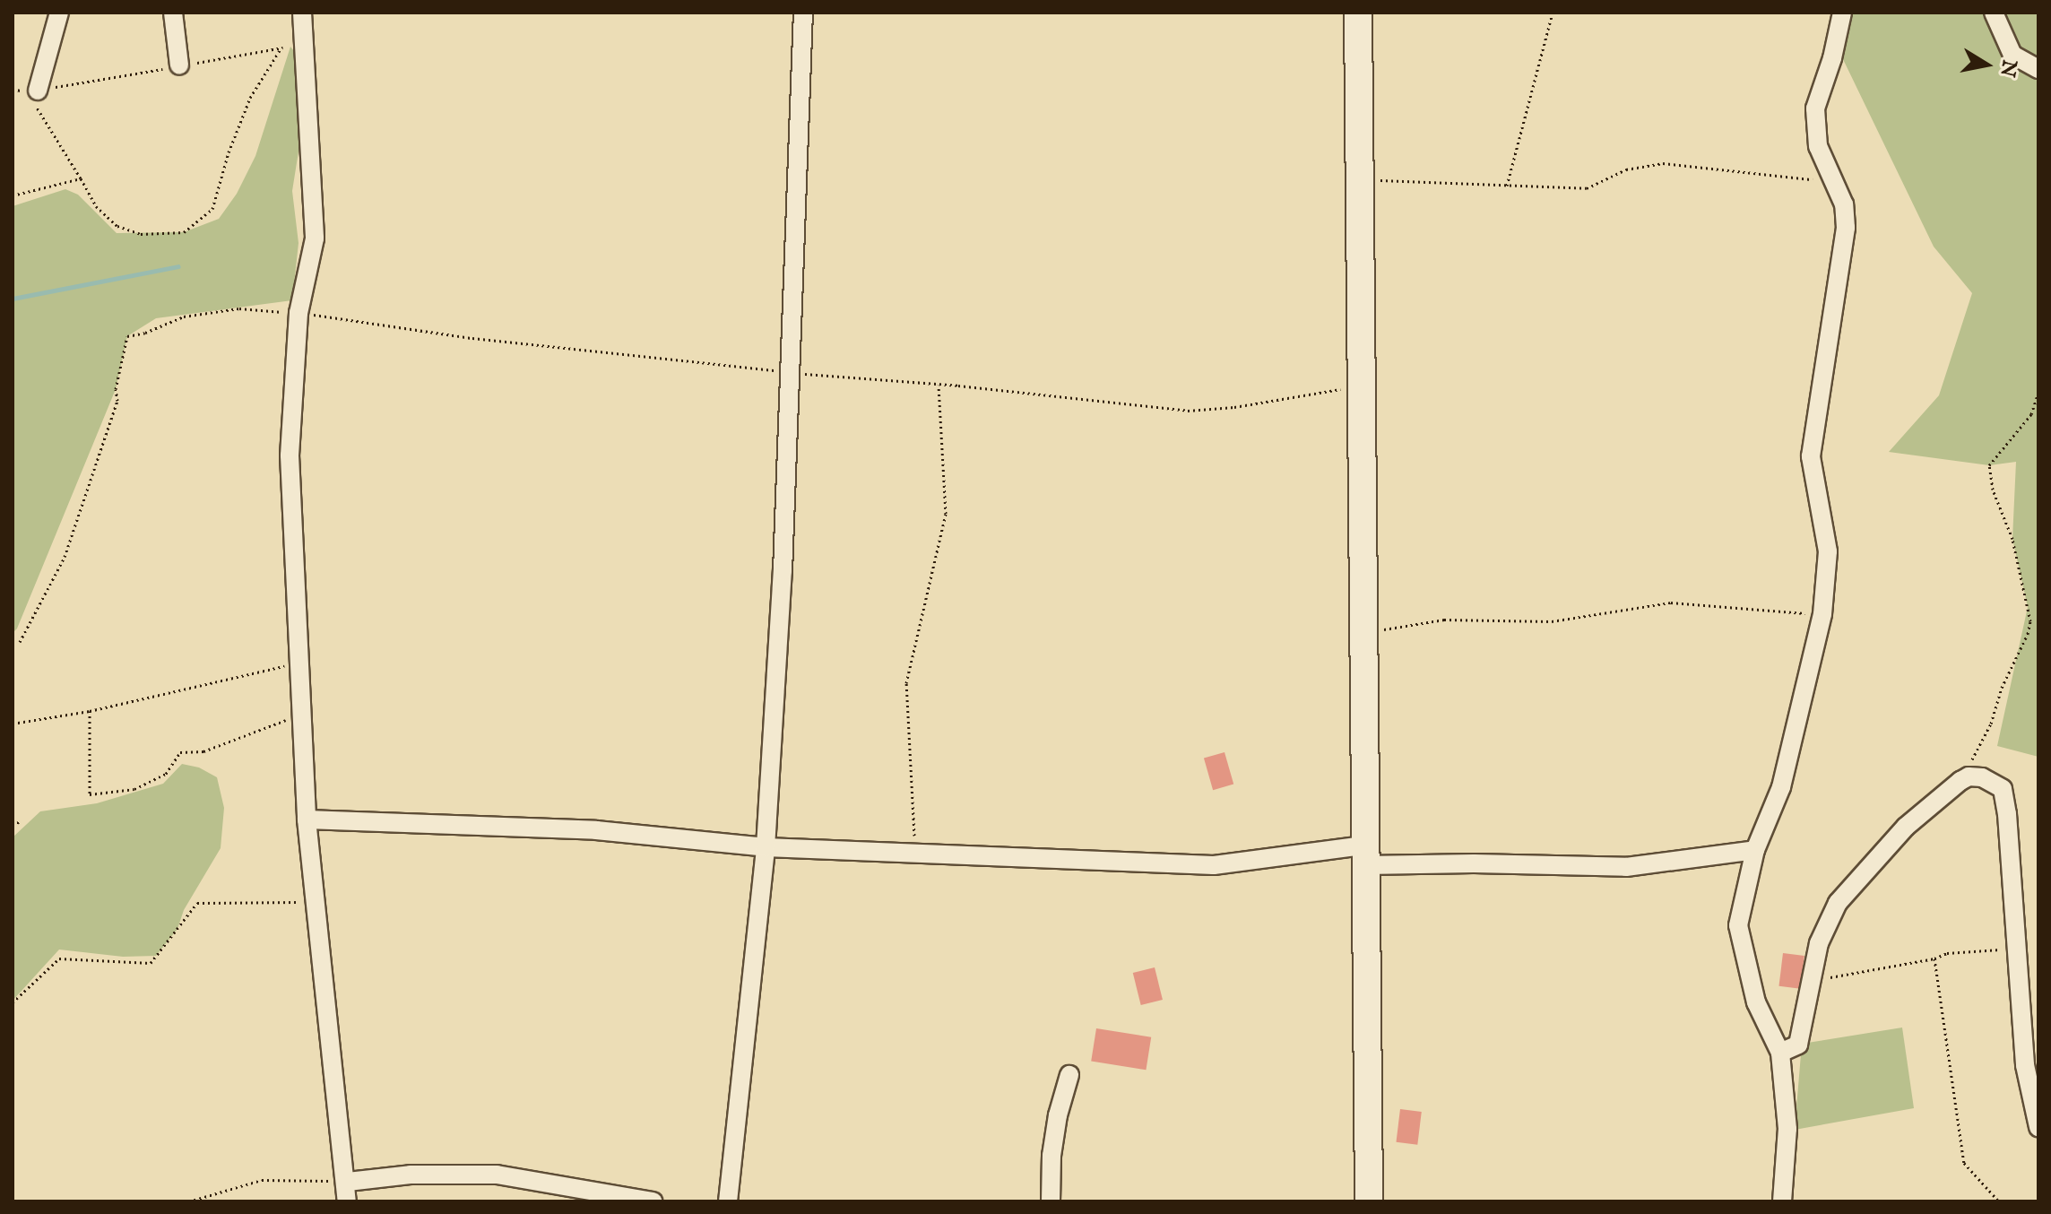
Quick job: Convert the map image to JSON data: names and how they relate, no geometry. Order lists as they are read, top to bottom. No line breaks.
{"north":"right"}
